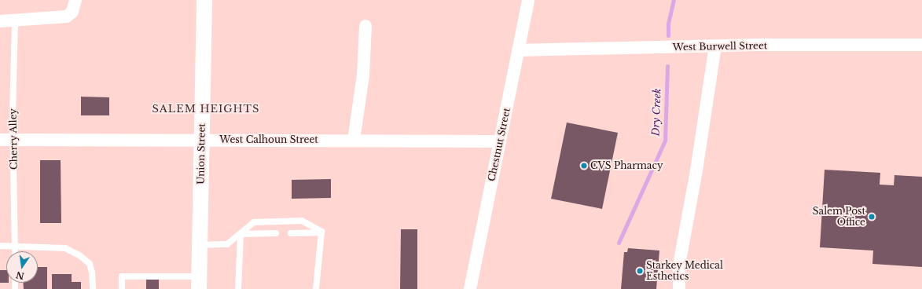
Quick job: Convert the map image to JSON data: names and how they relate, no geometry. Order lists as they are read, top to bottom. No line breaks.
{"streets":{"street":["West Burwell Street","West Calhoun Street","Chestnut Street","Union Street"],"lane":["Cherry Alley"]},"crossings":[["West Burwell Street","Chestnut Street"],["Cherry Alley","West Calhoun Street"],["West Calhoun Street","Chestnut Street"],["West Calhoun Street","Union Street"]],"districts":["SALEM HEIGHTS"],"water":["Dry Creek"],"places":["CVS Pharmacy","Salem Post Office","Starkey Medical Esthetics"],"north":"bottom"}
